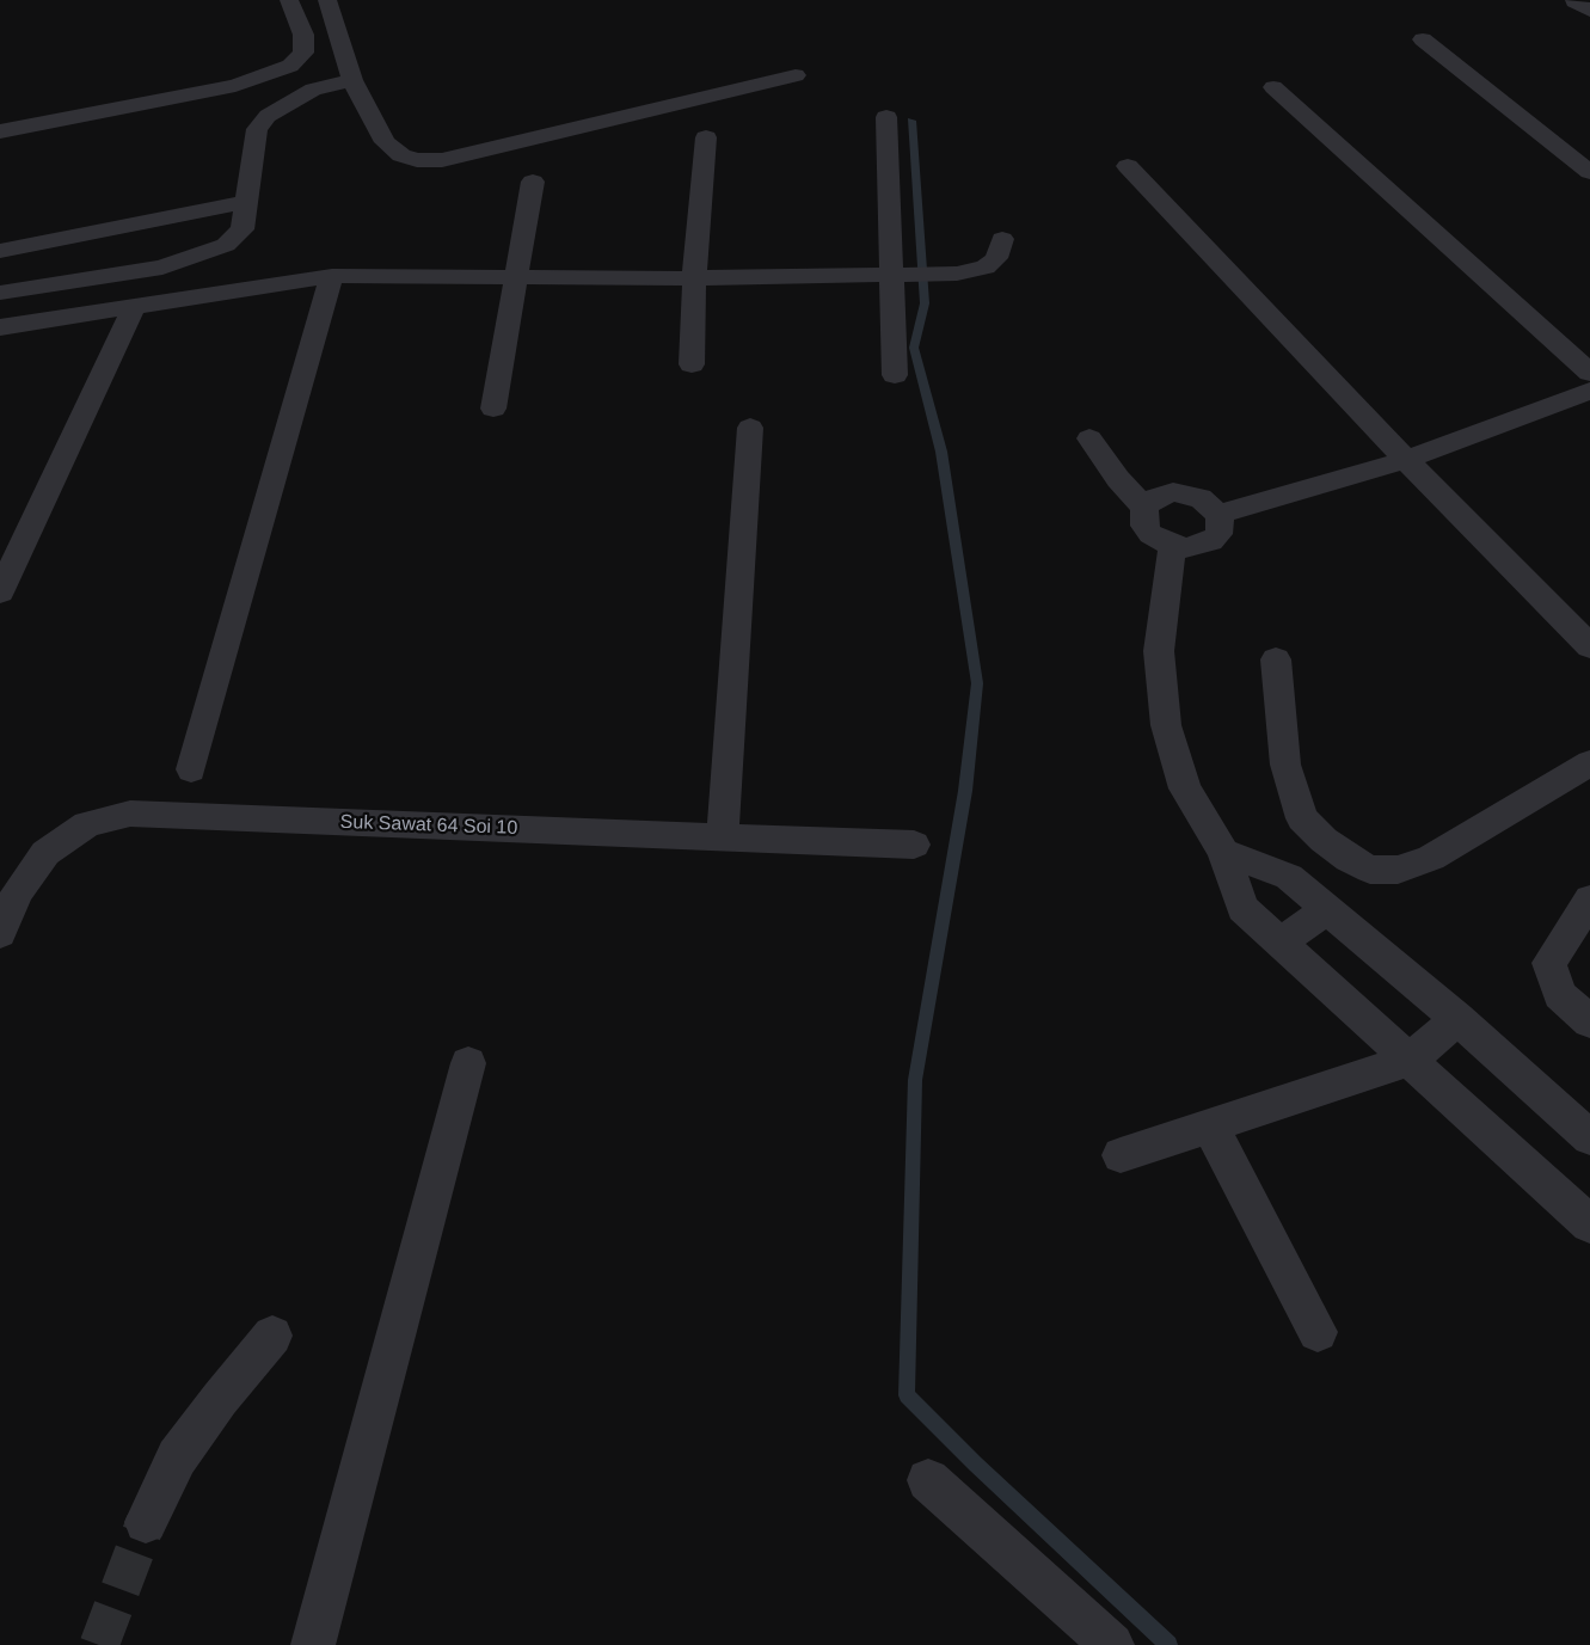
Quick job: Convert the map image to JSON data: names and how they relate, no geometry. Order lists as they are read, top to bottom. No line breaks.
{"streets":{"street":["Suk Sawat 64 Soi 10"]}}
